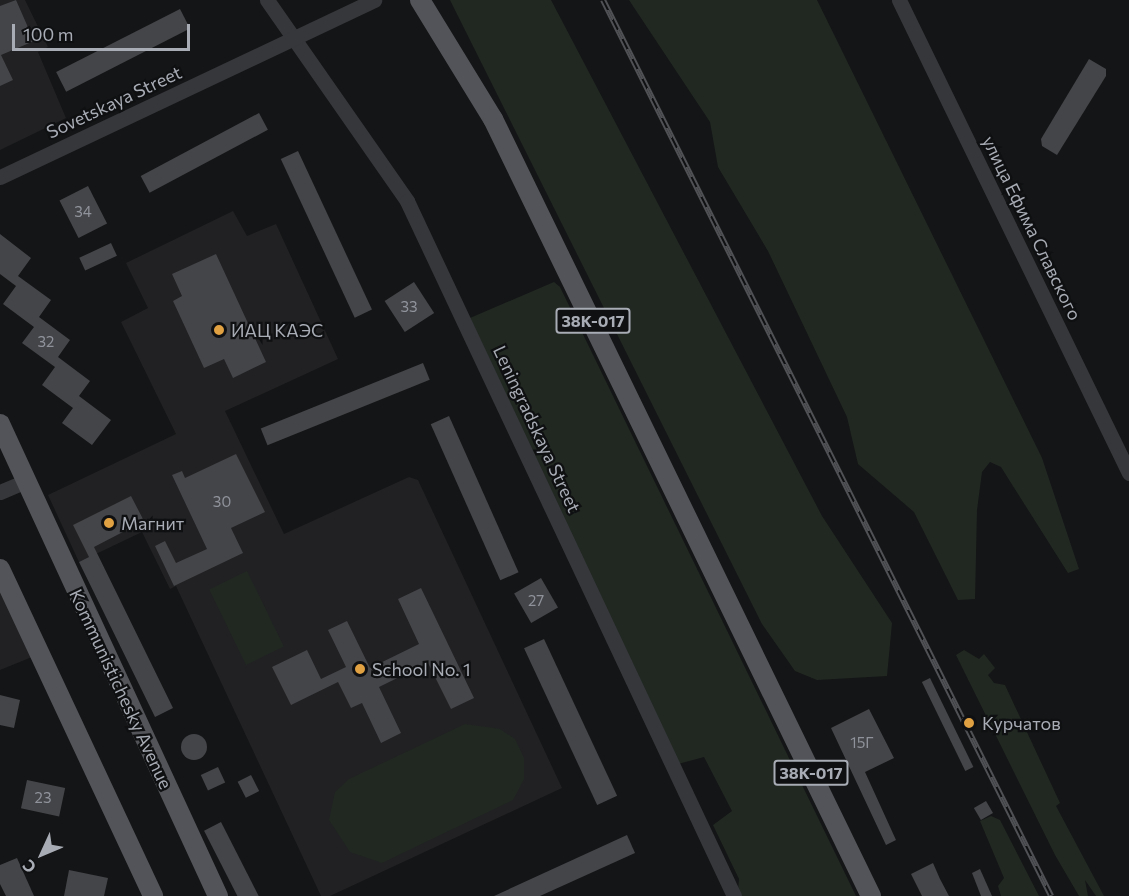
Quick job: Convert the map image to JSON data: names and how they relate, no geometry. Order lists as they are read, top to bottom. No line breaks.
{"streets":{"main road":["38К-017","Kommunistichesky Avenue"],"street":["Sovetskaya Street","улица Ефима Славского","Leningradskaya Street"]},"crossings":[["Sovetskaya Street","Leningradskaya Street"]],"places":["ИАЦ КАЭС","Магнит","School No. 1","Курчатов"],"house_numbers":["34","33","32","30","27","15Г","23"],"scale_bar":"100 m","north":"bottom left"}
